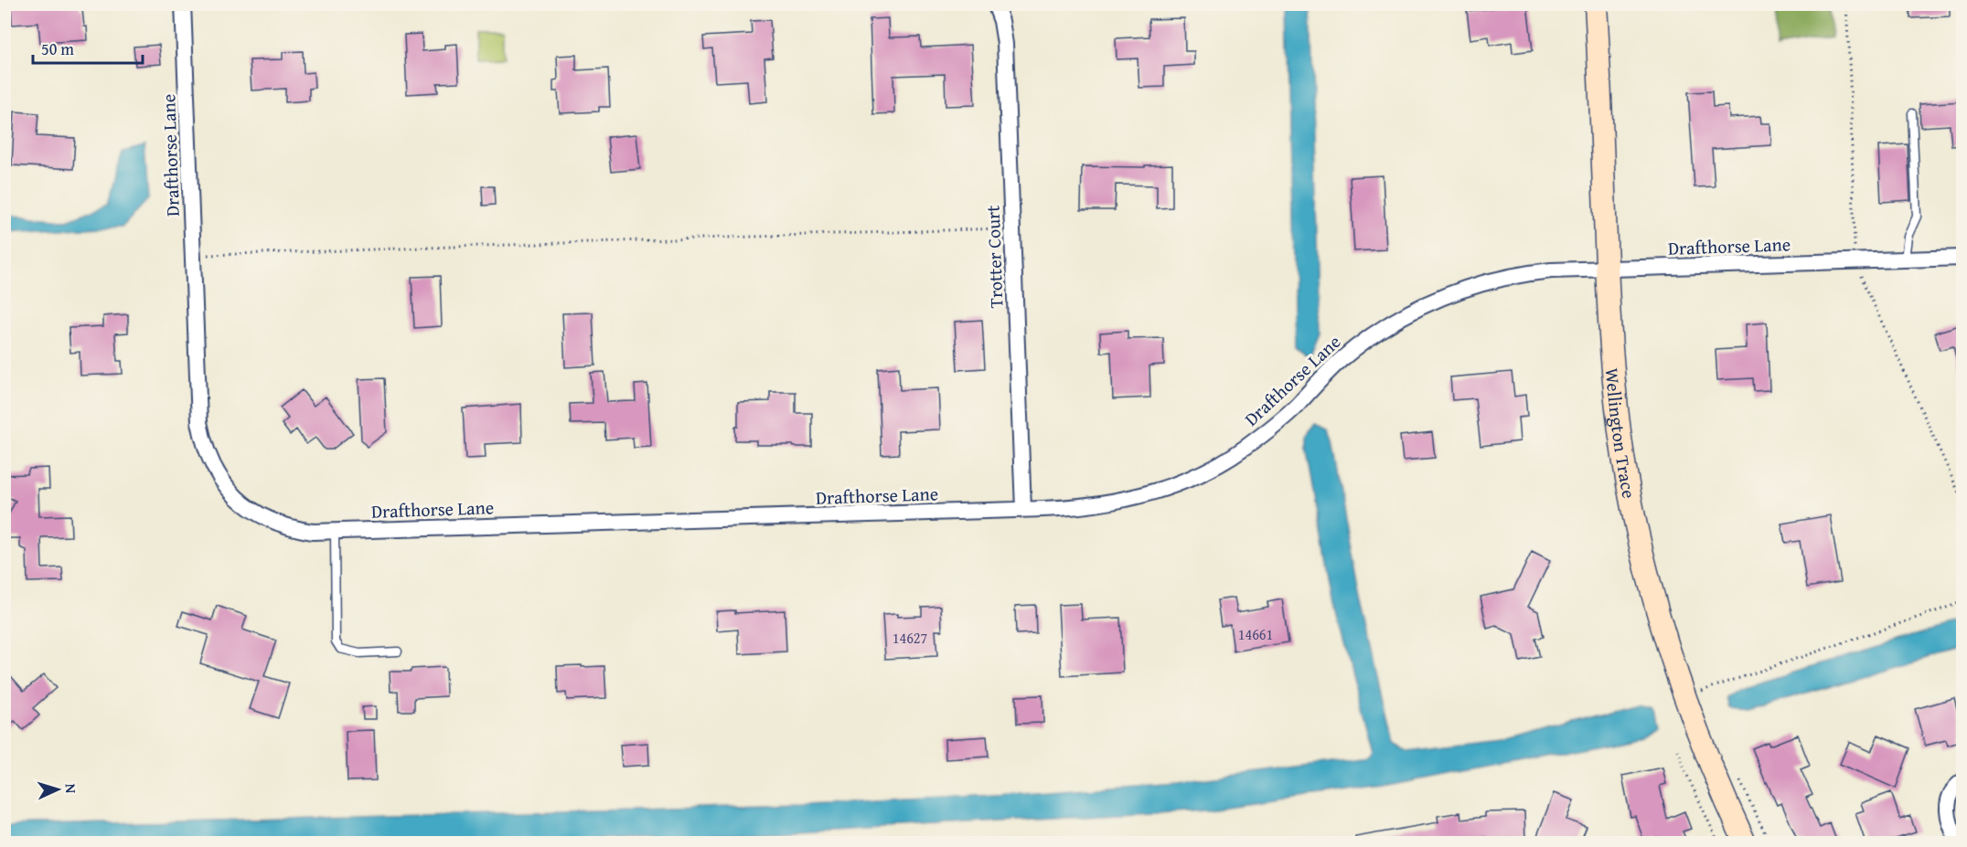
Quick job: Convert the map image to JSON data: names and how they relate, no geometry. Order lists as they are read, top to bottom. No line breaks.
{"streets":{"street":["Drafthorse Lane","Trotter Court","Wellington Trace"]},"crossings":[["Drafthorse Lane","Trotter Court"],["Drafthorse Lane","Wellington Trace"]],"house_numbers":["14661","14627"],"scale_bar":"50 m","north":"right"}
